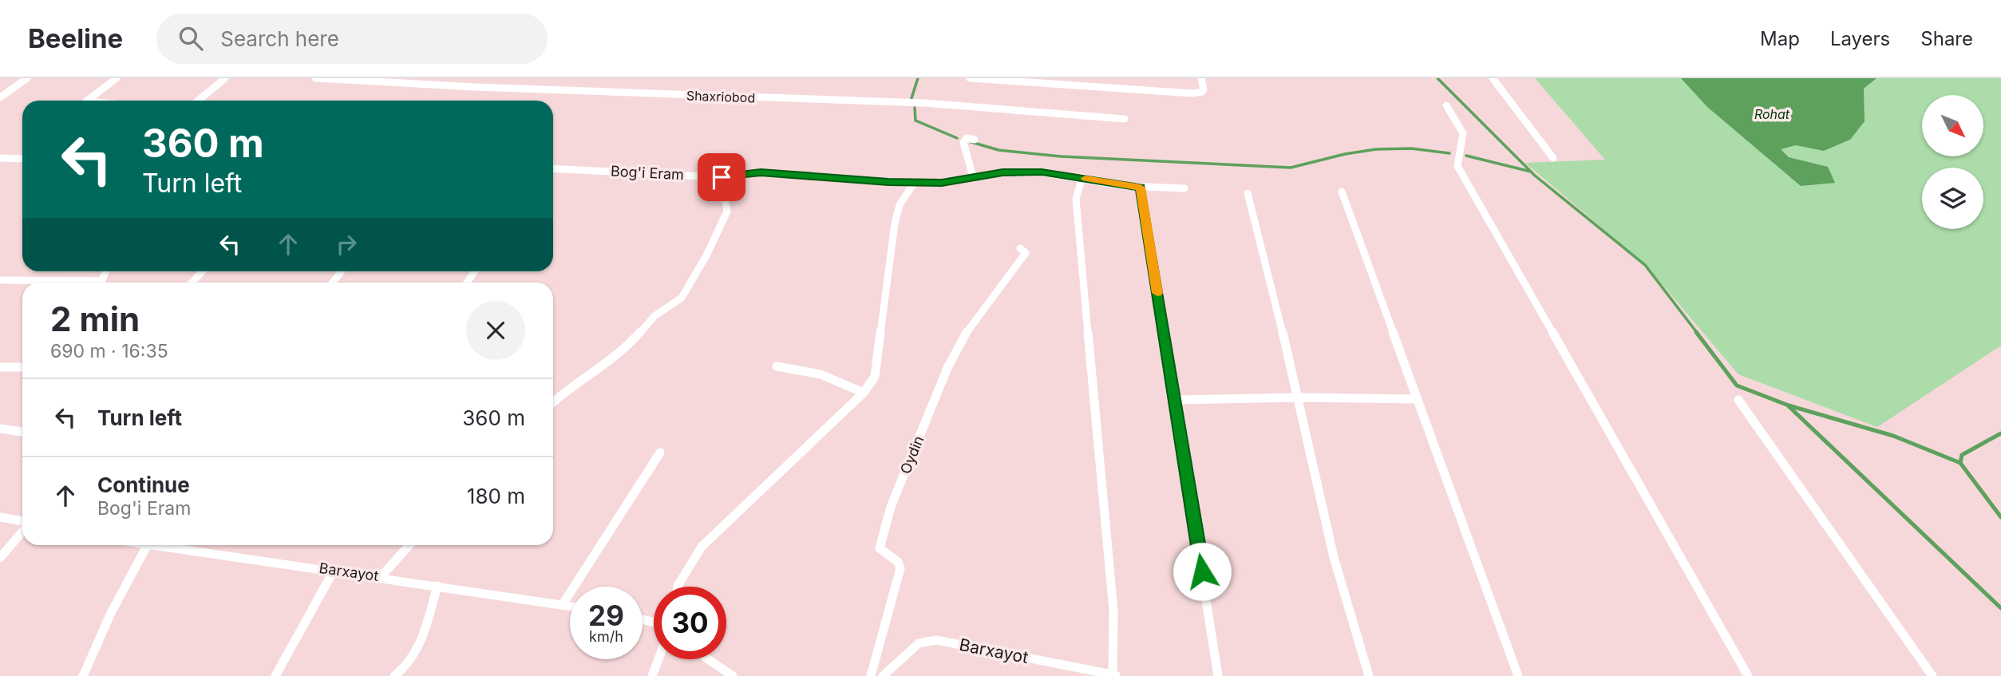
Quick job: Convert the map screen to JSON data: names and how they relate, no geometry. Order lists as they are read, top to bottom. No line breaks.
{"streets":{"street":["Shaxriobod","Bog'i Eram","Oydin","Barxayot"]},"water":["Rohat"],"north":"bottom right","page":{"header":"Beeline","search":"Search here","nav":["Map","Layers","Share"],"turn":["360 m","Turn left"],"heading":["2 min","690 m · 16:35"],"list":[{"name":"Turn left","value":"360 m"},{"name":"Continue","note":"Bog'i Eram","value":"180 m"}],"speed":"29 km/h","limit":"30"}}
